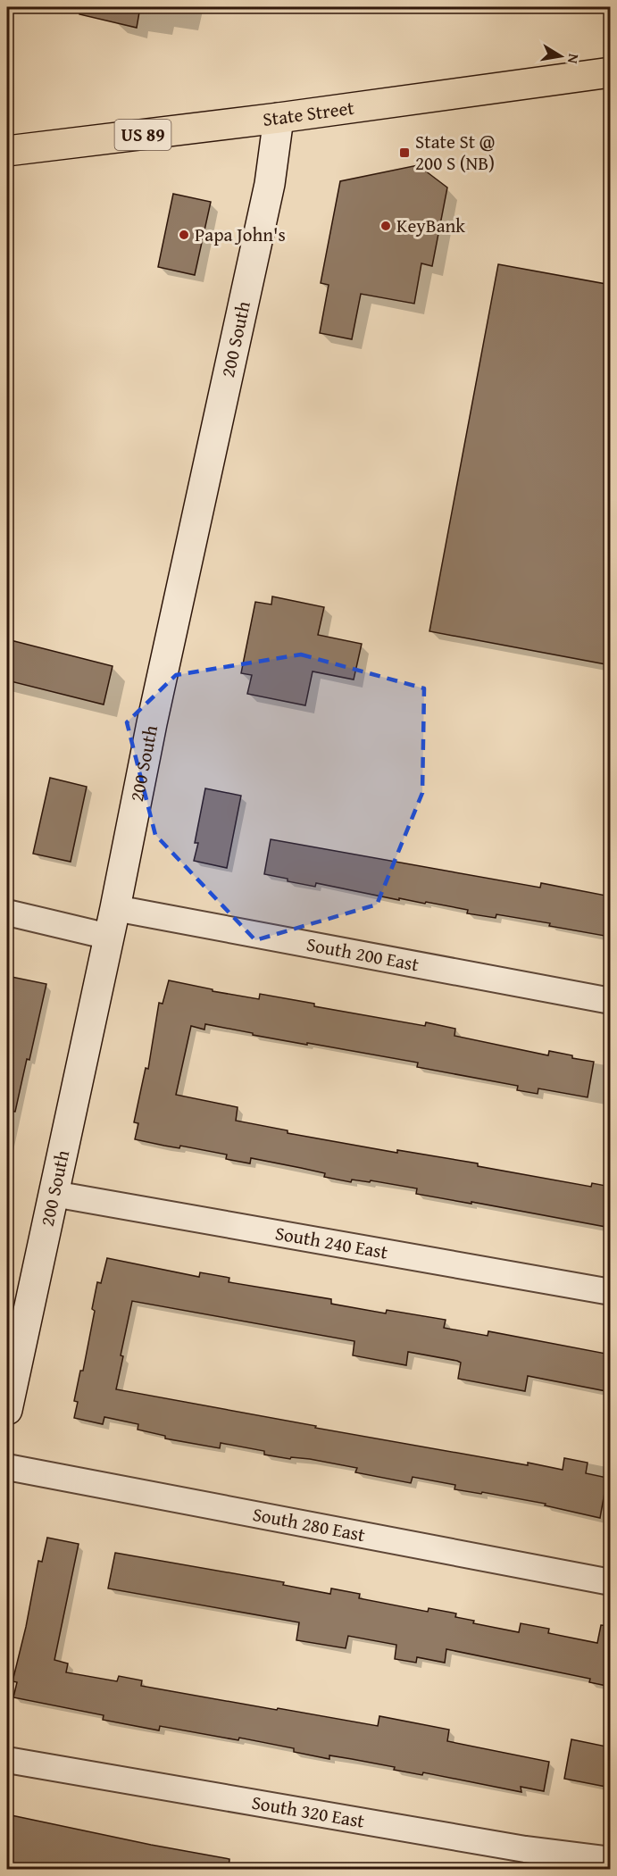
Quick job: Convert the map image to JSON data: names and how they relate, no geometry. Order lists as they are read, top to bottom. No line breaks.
{"streets":{"main road":["State Street","US 89"],"street":["200 South","South 200 East","South 240 East","South 280 East","South 320 East"]},"crossings":[["State Street","200 South"],["200 South","South 200 East"],["200 South","South 240 East"]],"places":{"transit":["State St @ 200 S (NB)"],"other":["KeyBank","Papa John's"]},"north":"right"}
